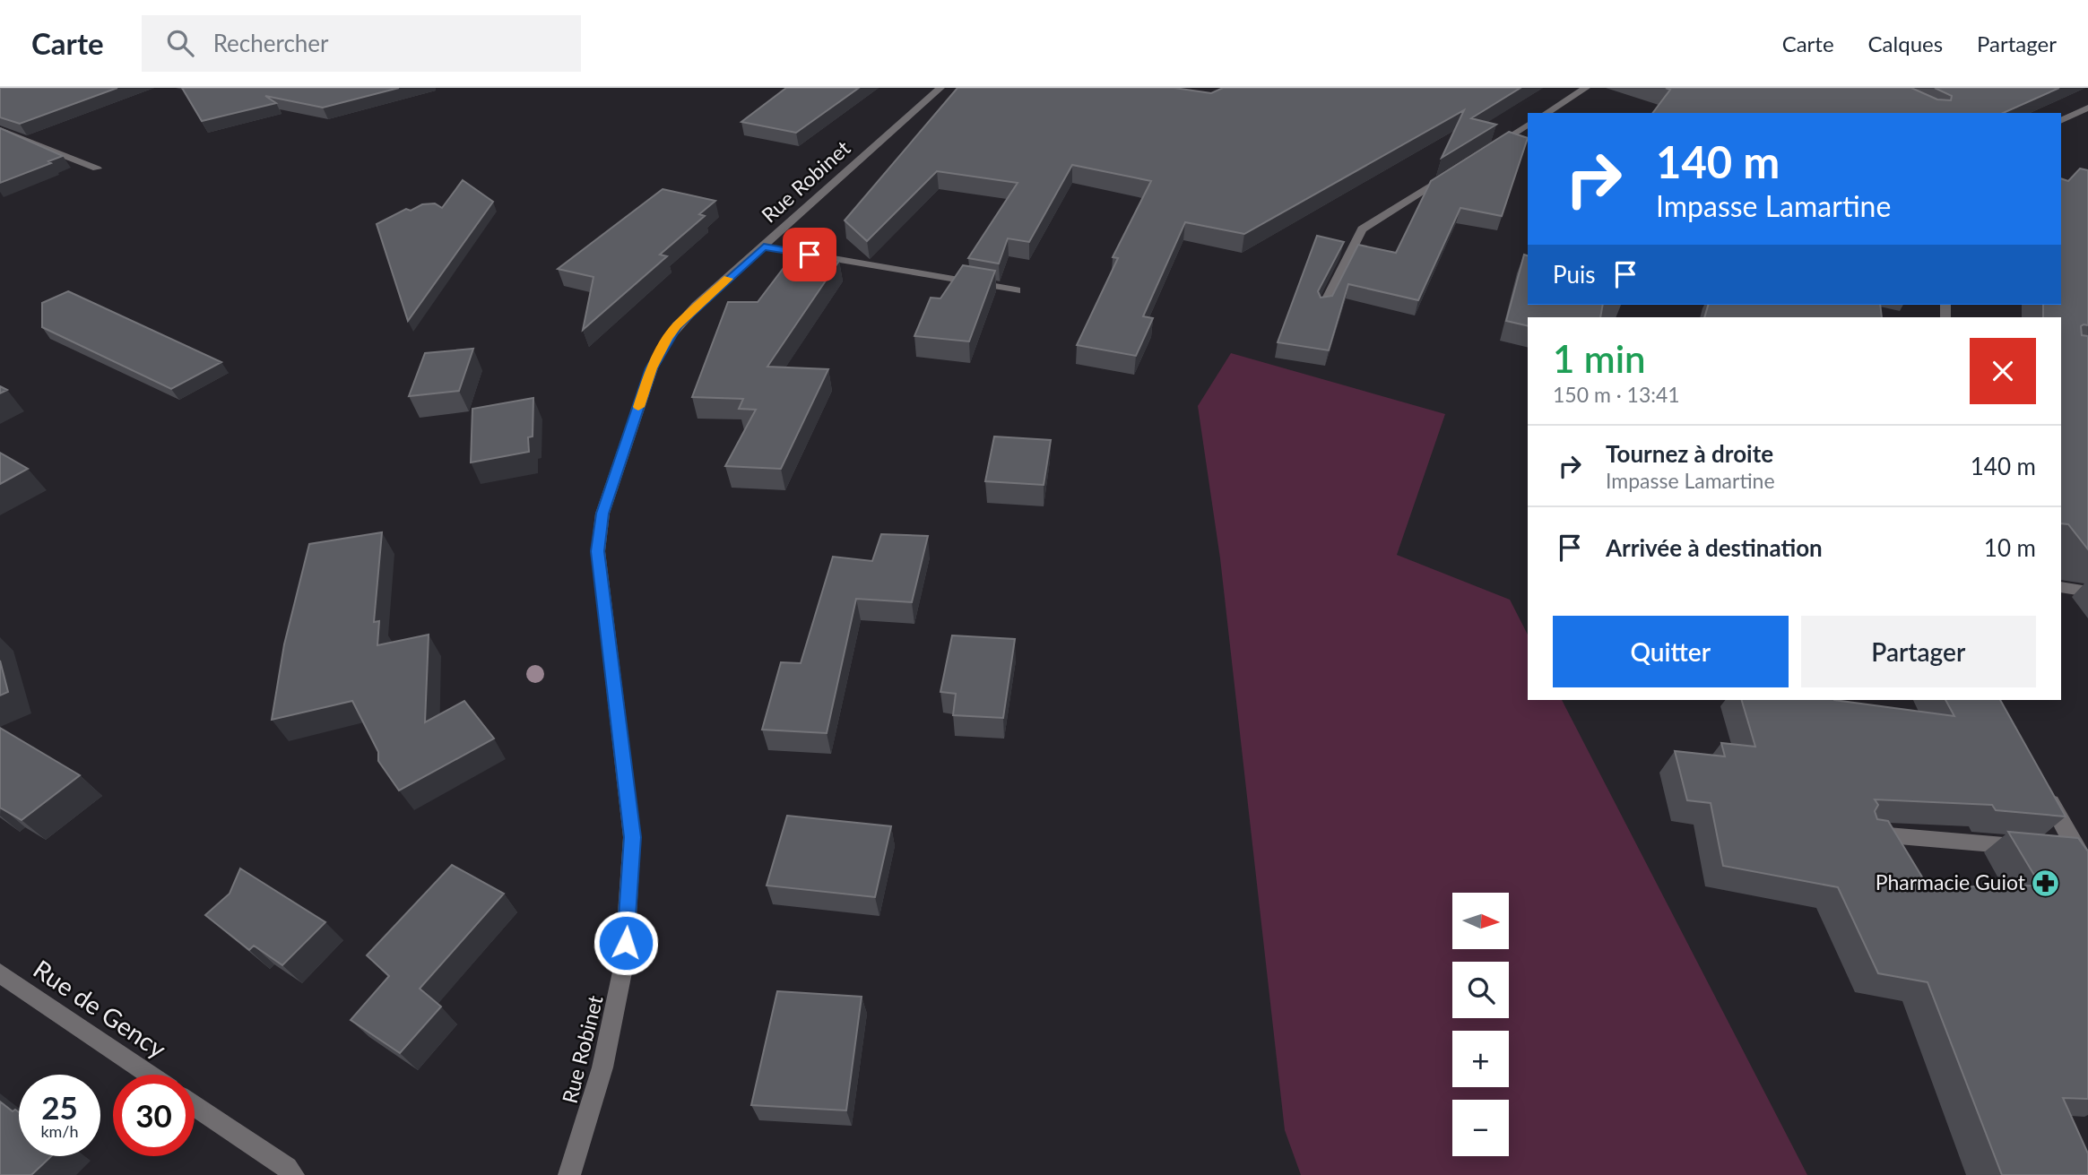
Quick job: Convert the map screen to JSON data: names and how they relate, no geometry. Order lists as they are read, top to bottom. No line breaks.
{"streets":{"street":["Rue Robinet","Rue de Gency"]},"places":{"pharmacy":["Pharmacie Guiot"]},"north":"right","page":{"header":"Carte","search":"Rechercher","nav":["Carte","Calques","Partager"],"turn":["140 m","Impasse Lamartine"],"then":"Puis","heading":["1 min","150 m · 13:41"],"list":[{"name":"Tournez à droite","note":"Impasse Lamartine","value":"140 m"},{"name":"Arrivée à destination","value":"10 m"}],"buttons":["Quitter","Partager"],"map_buttons":["+","−"],"speed":"25 km/h","limit":"30"}}
